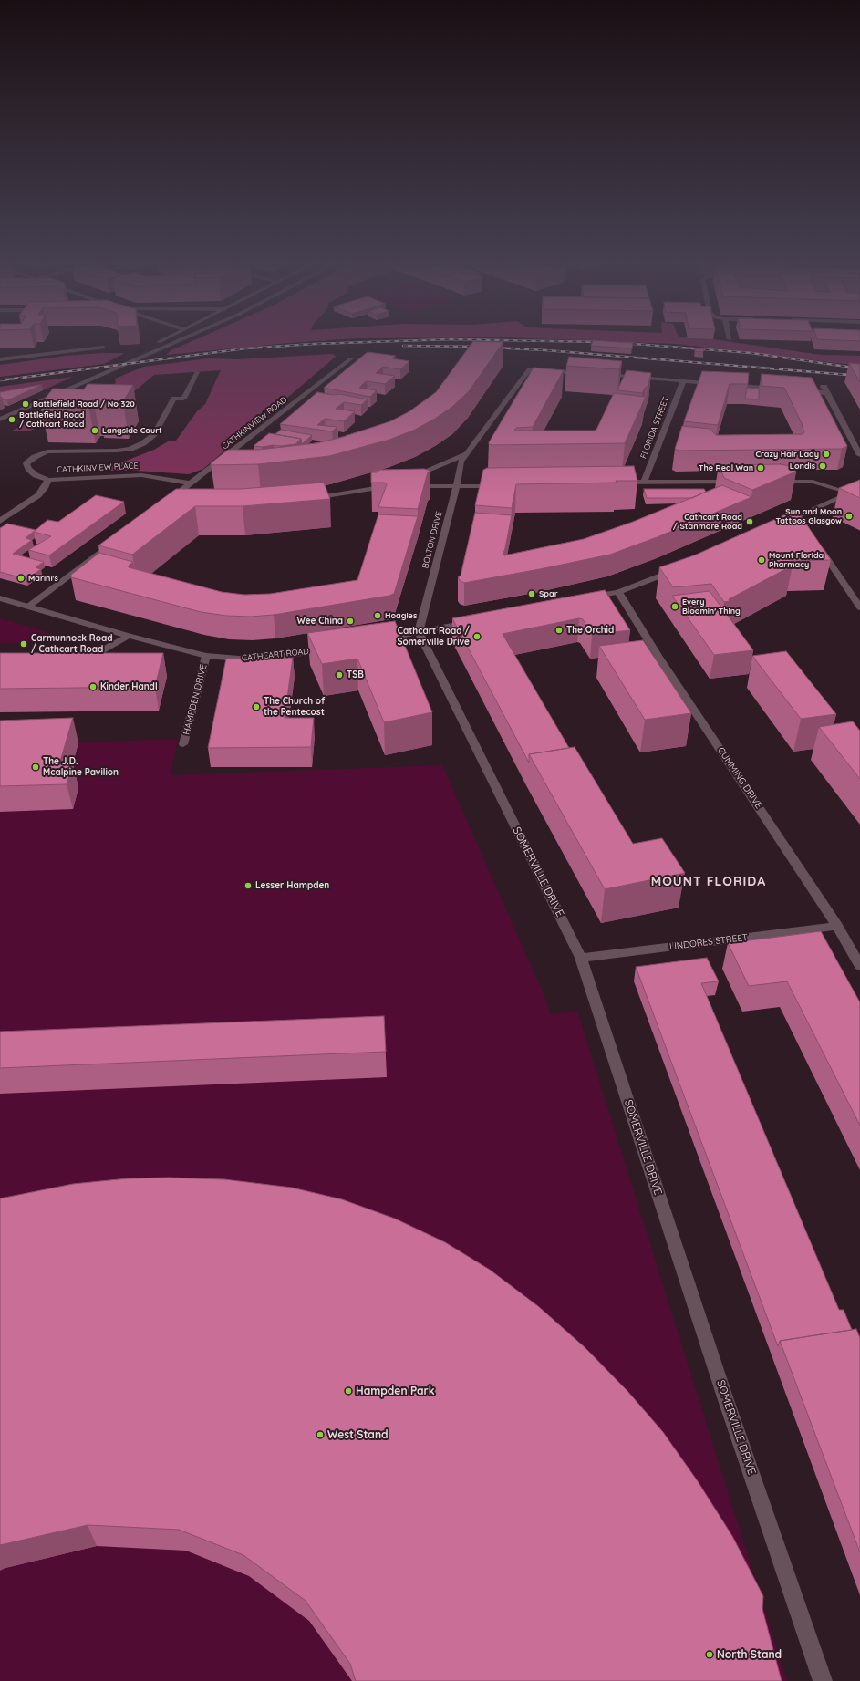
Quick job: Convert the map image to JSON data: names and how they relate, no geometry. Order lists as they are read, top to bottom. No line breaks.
{"streets":{"street":["CATHKINVIEW ROAD","FLORIDA STREET","CATHKINVIEW PLACE","BOLTON DRIVE","CATHCART ROAD","HAMPDEN DRIVE","CUMMING DRIVE","SOMERVILLE DRIVE","LINDORES STREET"]},"crossings":[["CATHKINVIEW ROAD","CATHKINVIEW PLACE"],["BOLTON DRIVE","SOMERVILLE DRIVE"],["CATHCART ROAD","HAMPDEN DRIVE"],["CUMMING DRIVE","LINDORES STREET"],["SOMERVILLE DRIVE","LINDORES STREET"]],"districts":["MOUNT FLORIDA"],"places":["Battlefield Road / No 320","Battlefield Road / Cathcart Road","Langside Court","Crazy Hair Lady","Londis","The Real Wan","Sun and Moon Tattoos Glasgow","Cathcart Road / Stanmore Road","Mount Florida Pharmacy","Marini's","Spar","Every Bloomin' Thing","Hoagies","Wee China","The Orchid","Cathcart Road / Somerville Drive","Carmunnock Road / Cathcart Road","TSB","Kinder Handl","The Church of the Pentecost","The J.D. Mcalpine Pavilion","Lesser Hampden","Hampden Park","West Stand","North Stand"]}
